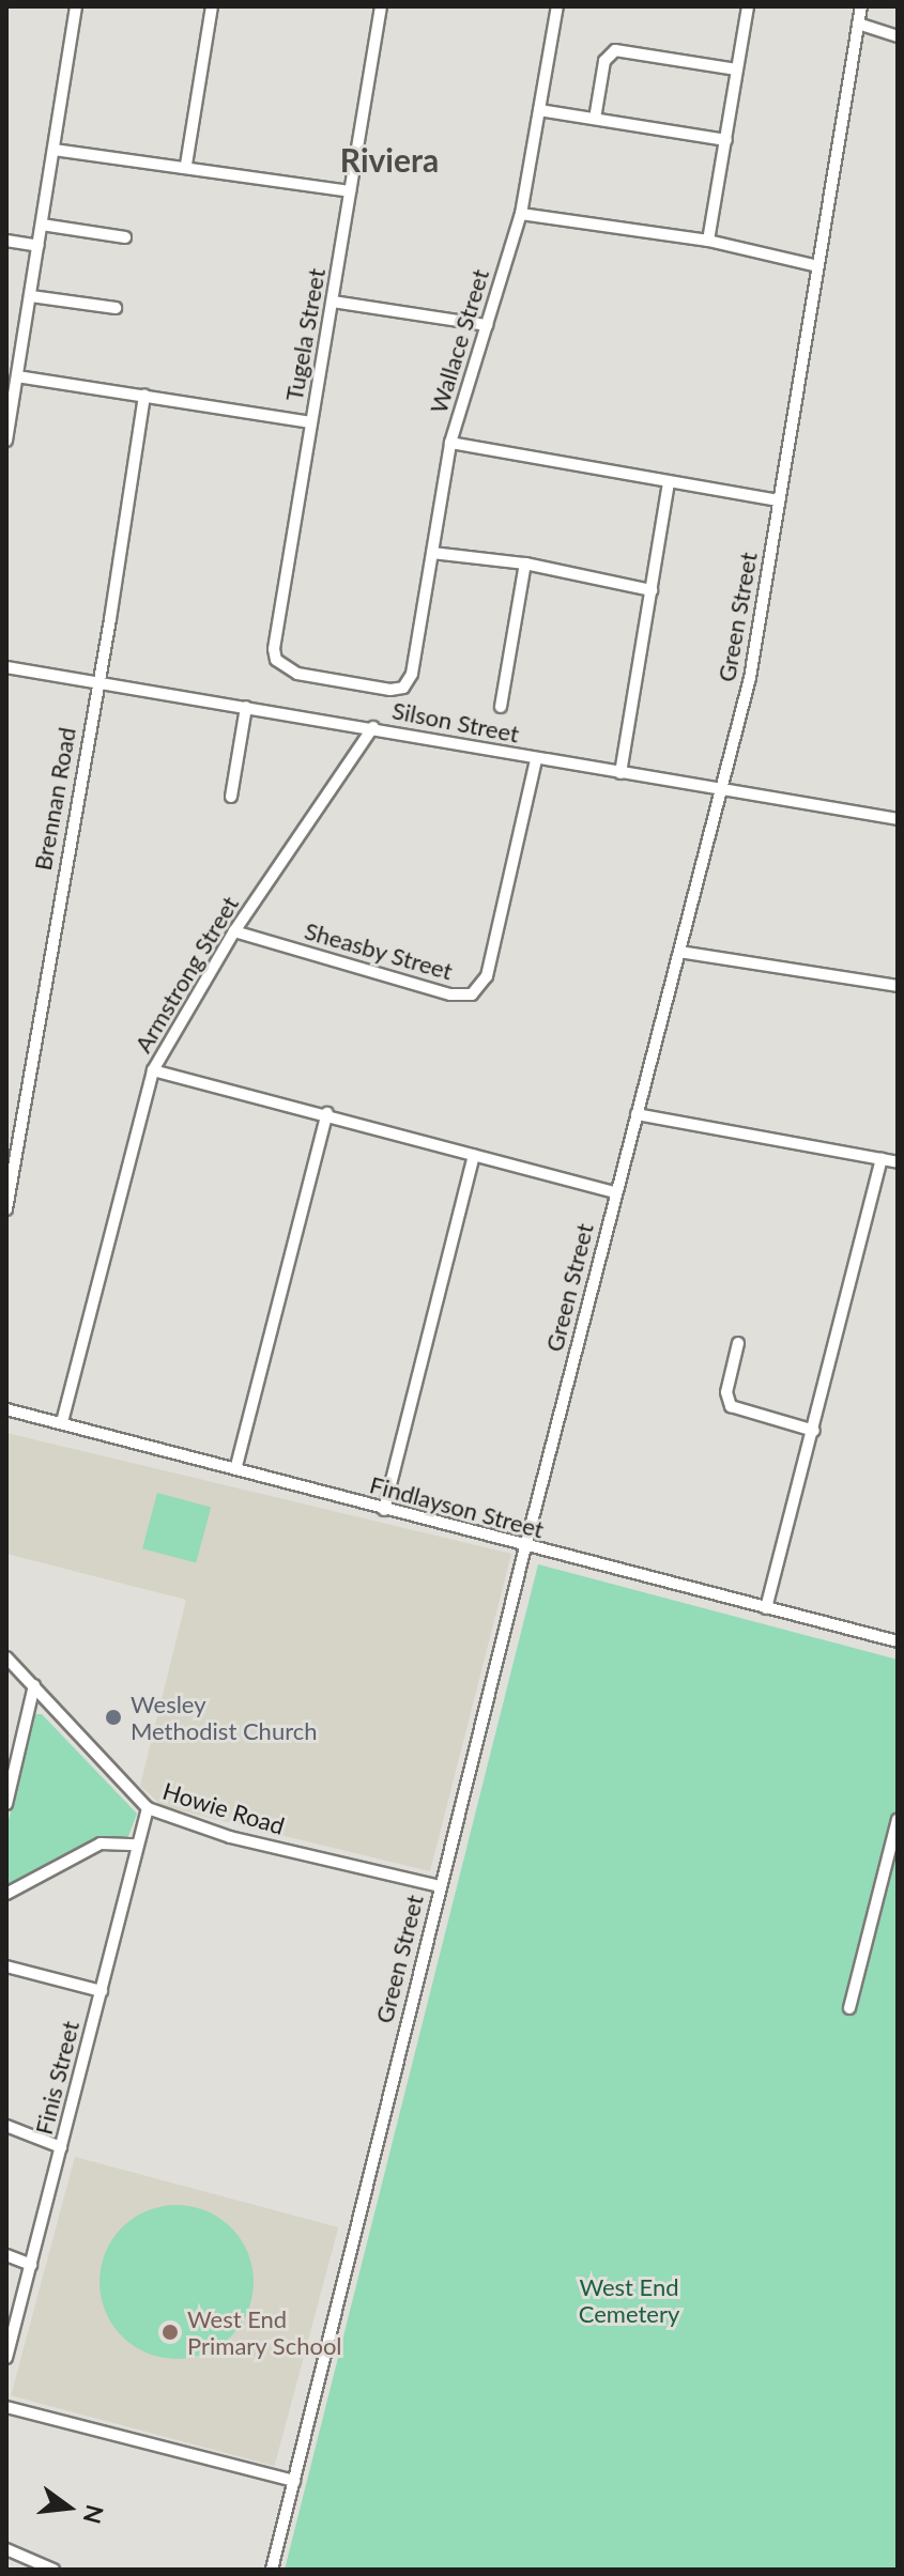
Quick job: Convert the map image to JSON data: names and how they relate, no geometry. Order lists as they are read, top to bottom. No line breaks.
{"streets":{"street":["Tugela Street","Wallace Street","Green Street","Silson Street","Brennan Road","Sheasby Street","Armstrong Street","Findlayson Street","Howie Road","Finis Street"]},"crossings":[["Tugela Street","Wallace Street"],["Green Street","Silson Street"],["Green Street","Findlayson Street"],["Green Street","Howie Road"],["Silson Street","Brennan Road"],["Silson Street","Sheasby Street"],["Silson Street","Armstrong Street"],["Sheasby Street","Armstrong Street"],["Armstrong Street","Findlayson Street"],["Howie Road","Finis Street"]],"districts":["Riviera"],"parks":["West End Cemetery"],"places":["Wesley Methodist Church","West End Primary School"],"north":"right"}
